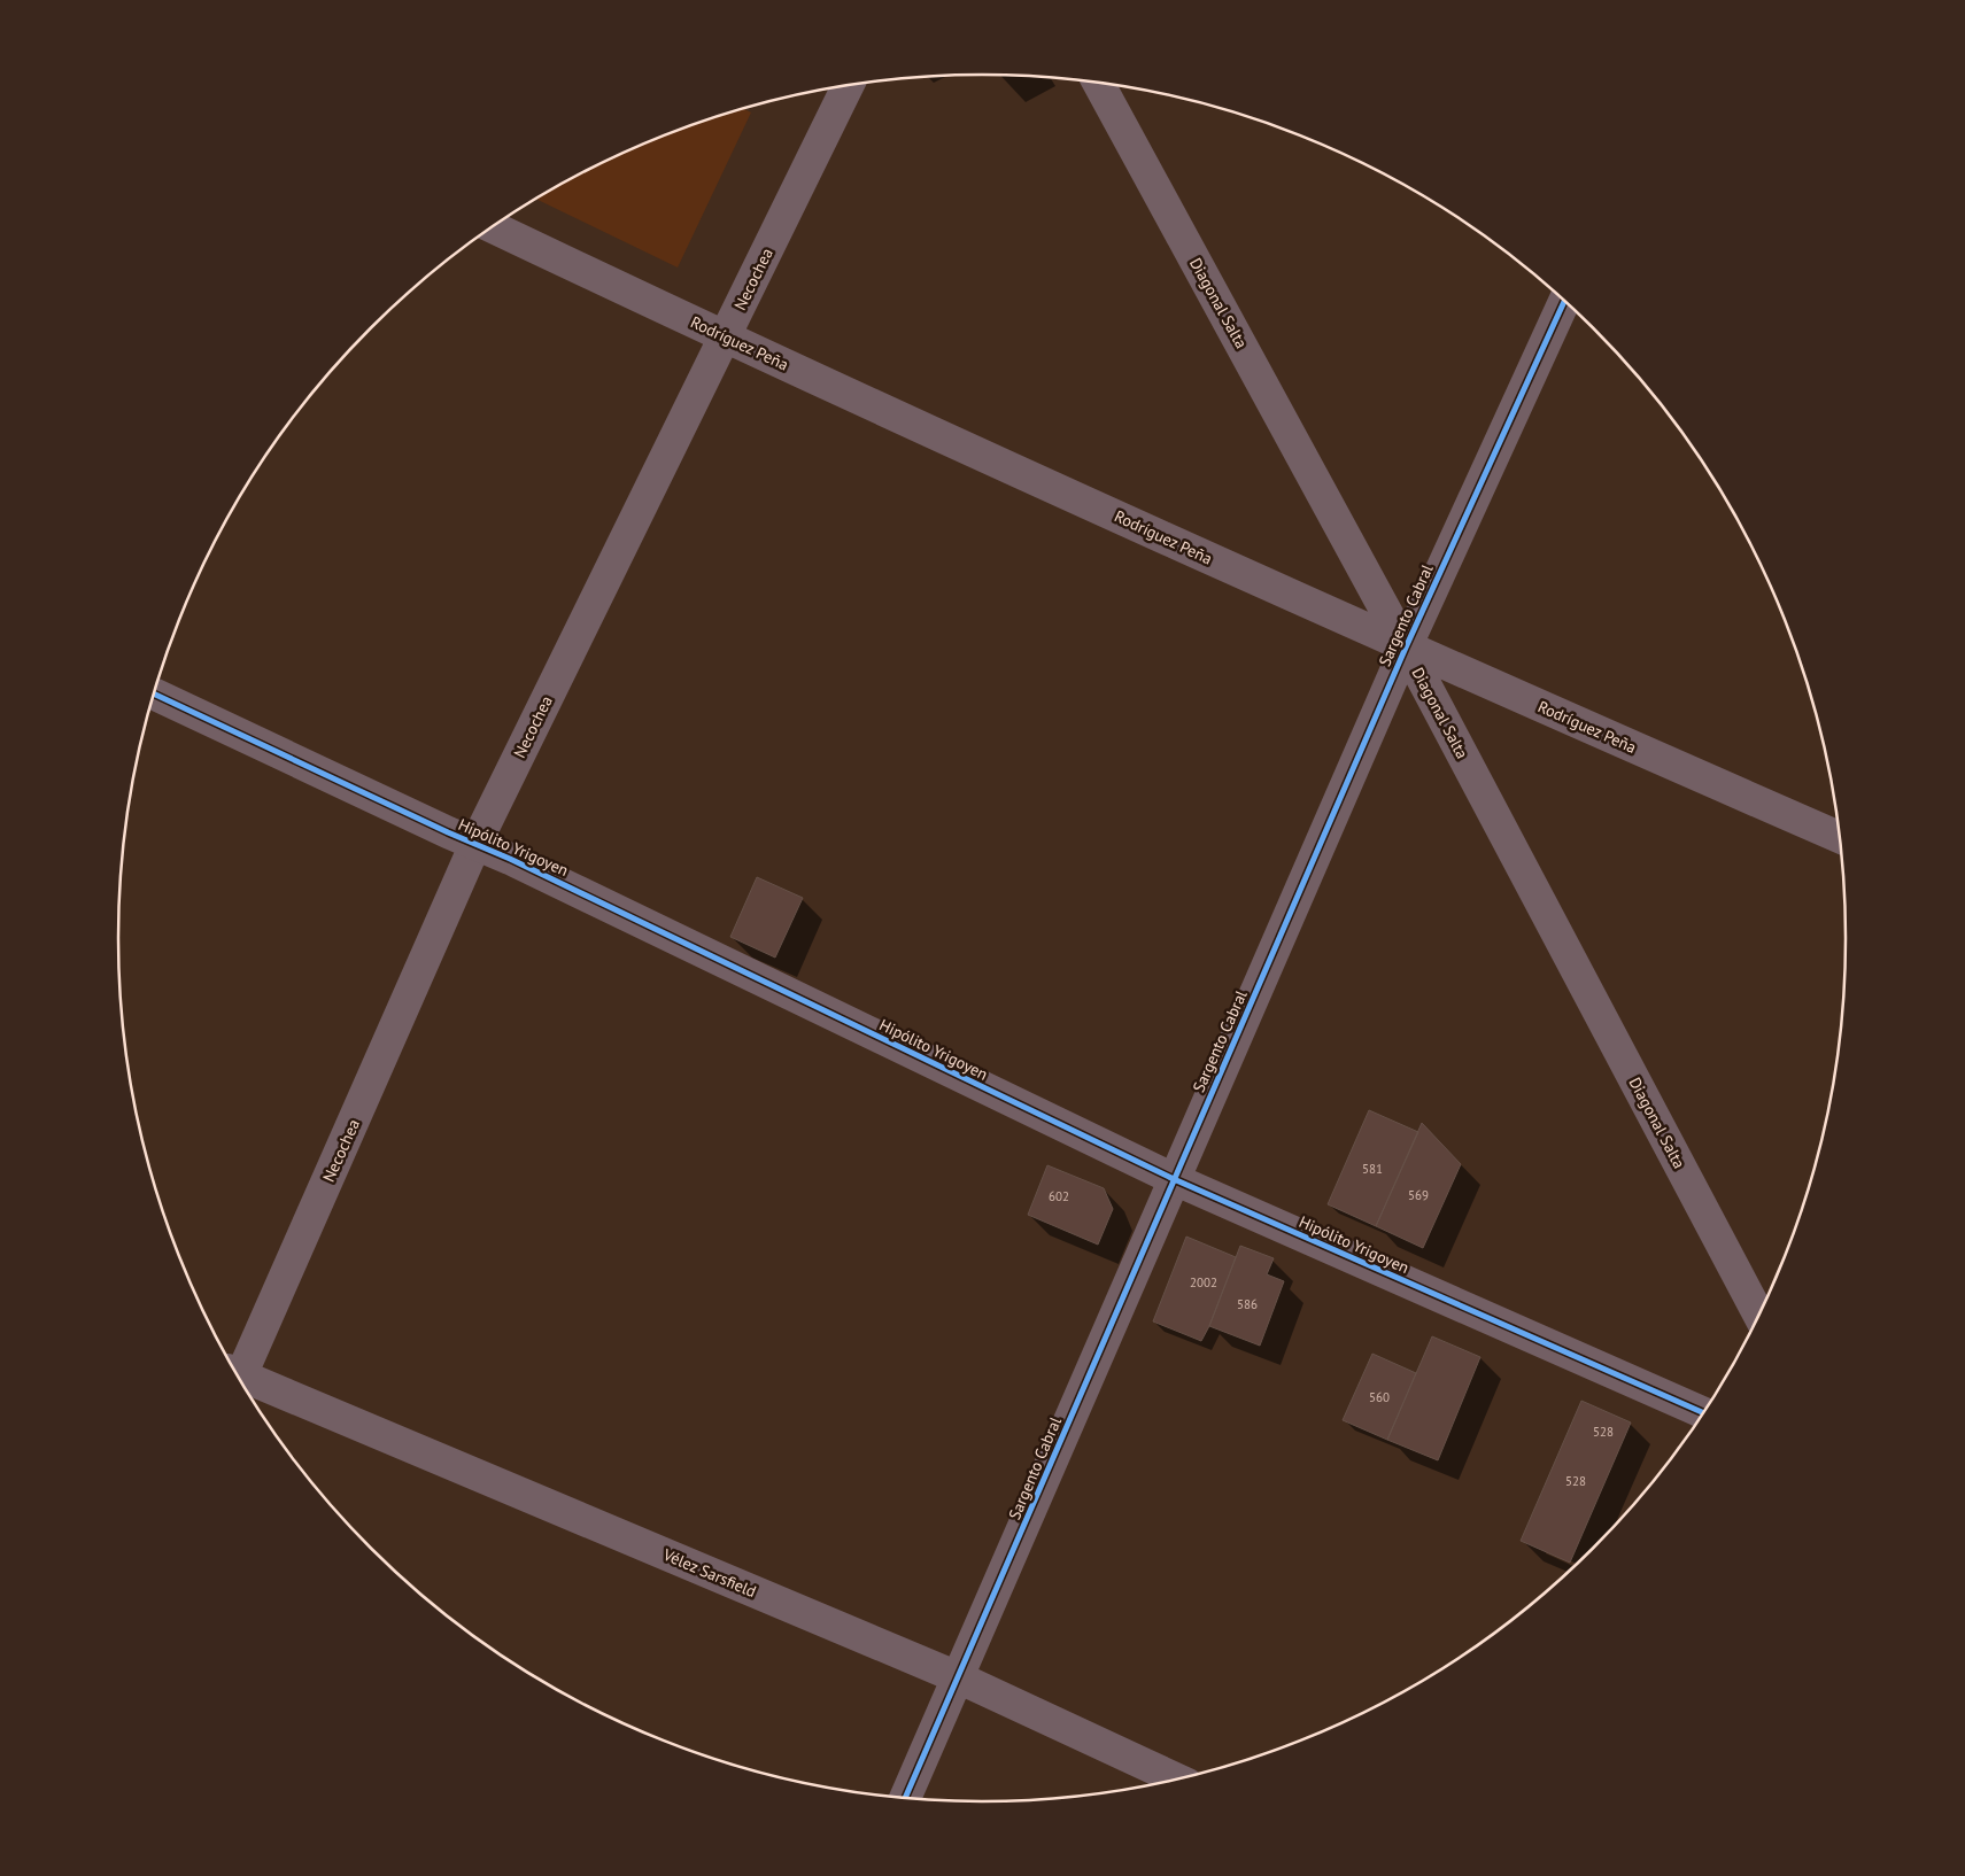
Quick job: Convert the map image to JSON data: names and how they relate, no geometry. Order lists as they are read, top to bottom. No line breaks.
{"streets":{"street":["Necochea","Diagonal Salta","Rodríguez Peña","Sargento Cabral","Hipólito Yrigoyen","Vélez Sarsfield"]},"crossings":[["Necochea","Rodríguez Peña"],["Necochea","Hipólito Yrigoyen"],["Diagonal Salta","Rodríguez Peña"],["Diagonal Salta","Sargento Cabral"],["Rodríguez Peña","Sargento Cabral"],["Sargento Cabral","Hipólito Yrigoyen"],["Sargento Cabral","Vélez Sarsfield"]],"house_numbers":["581","569","602","2002","586","560","528","528"]}
